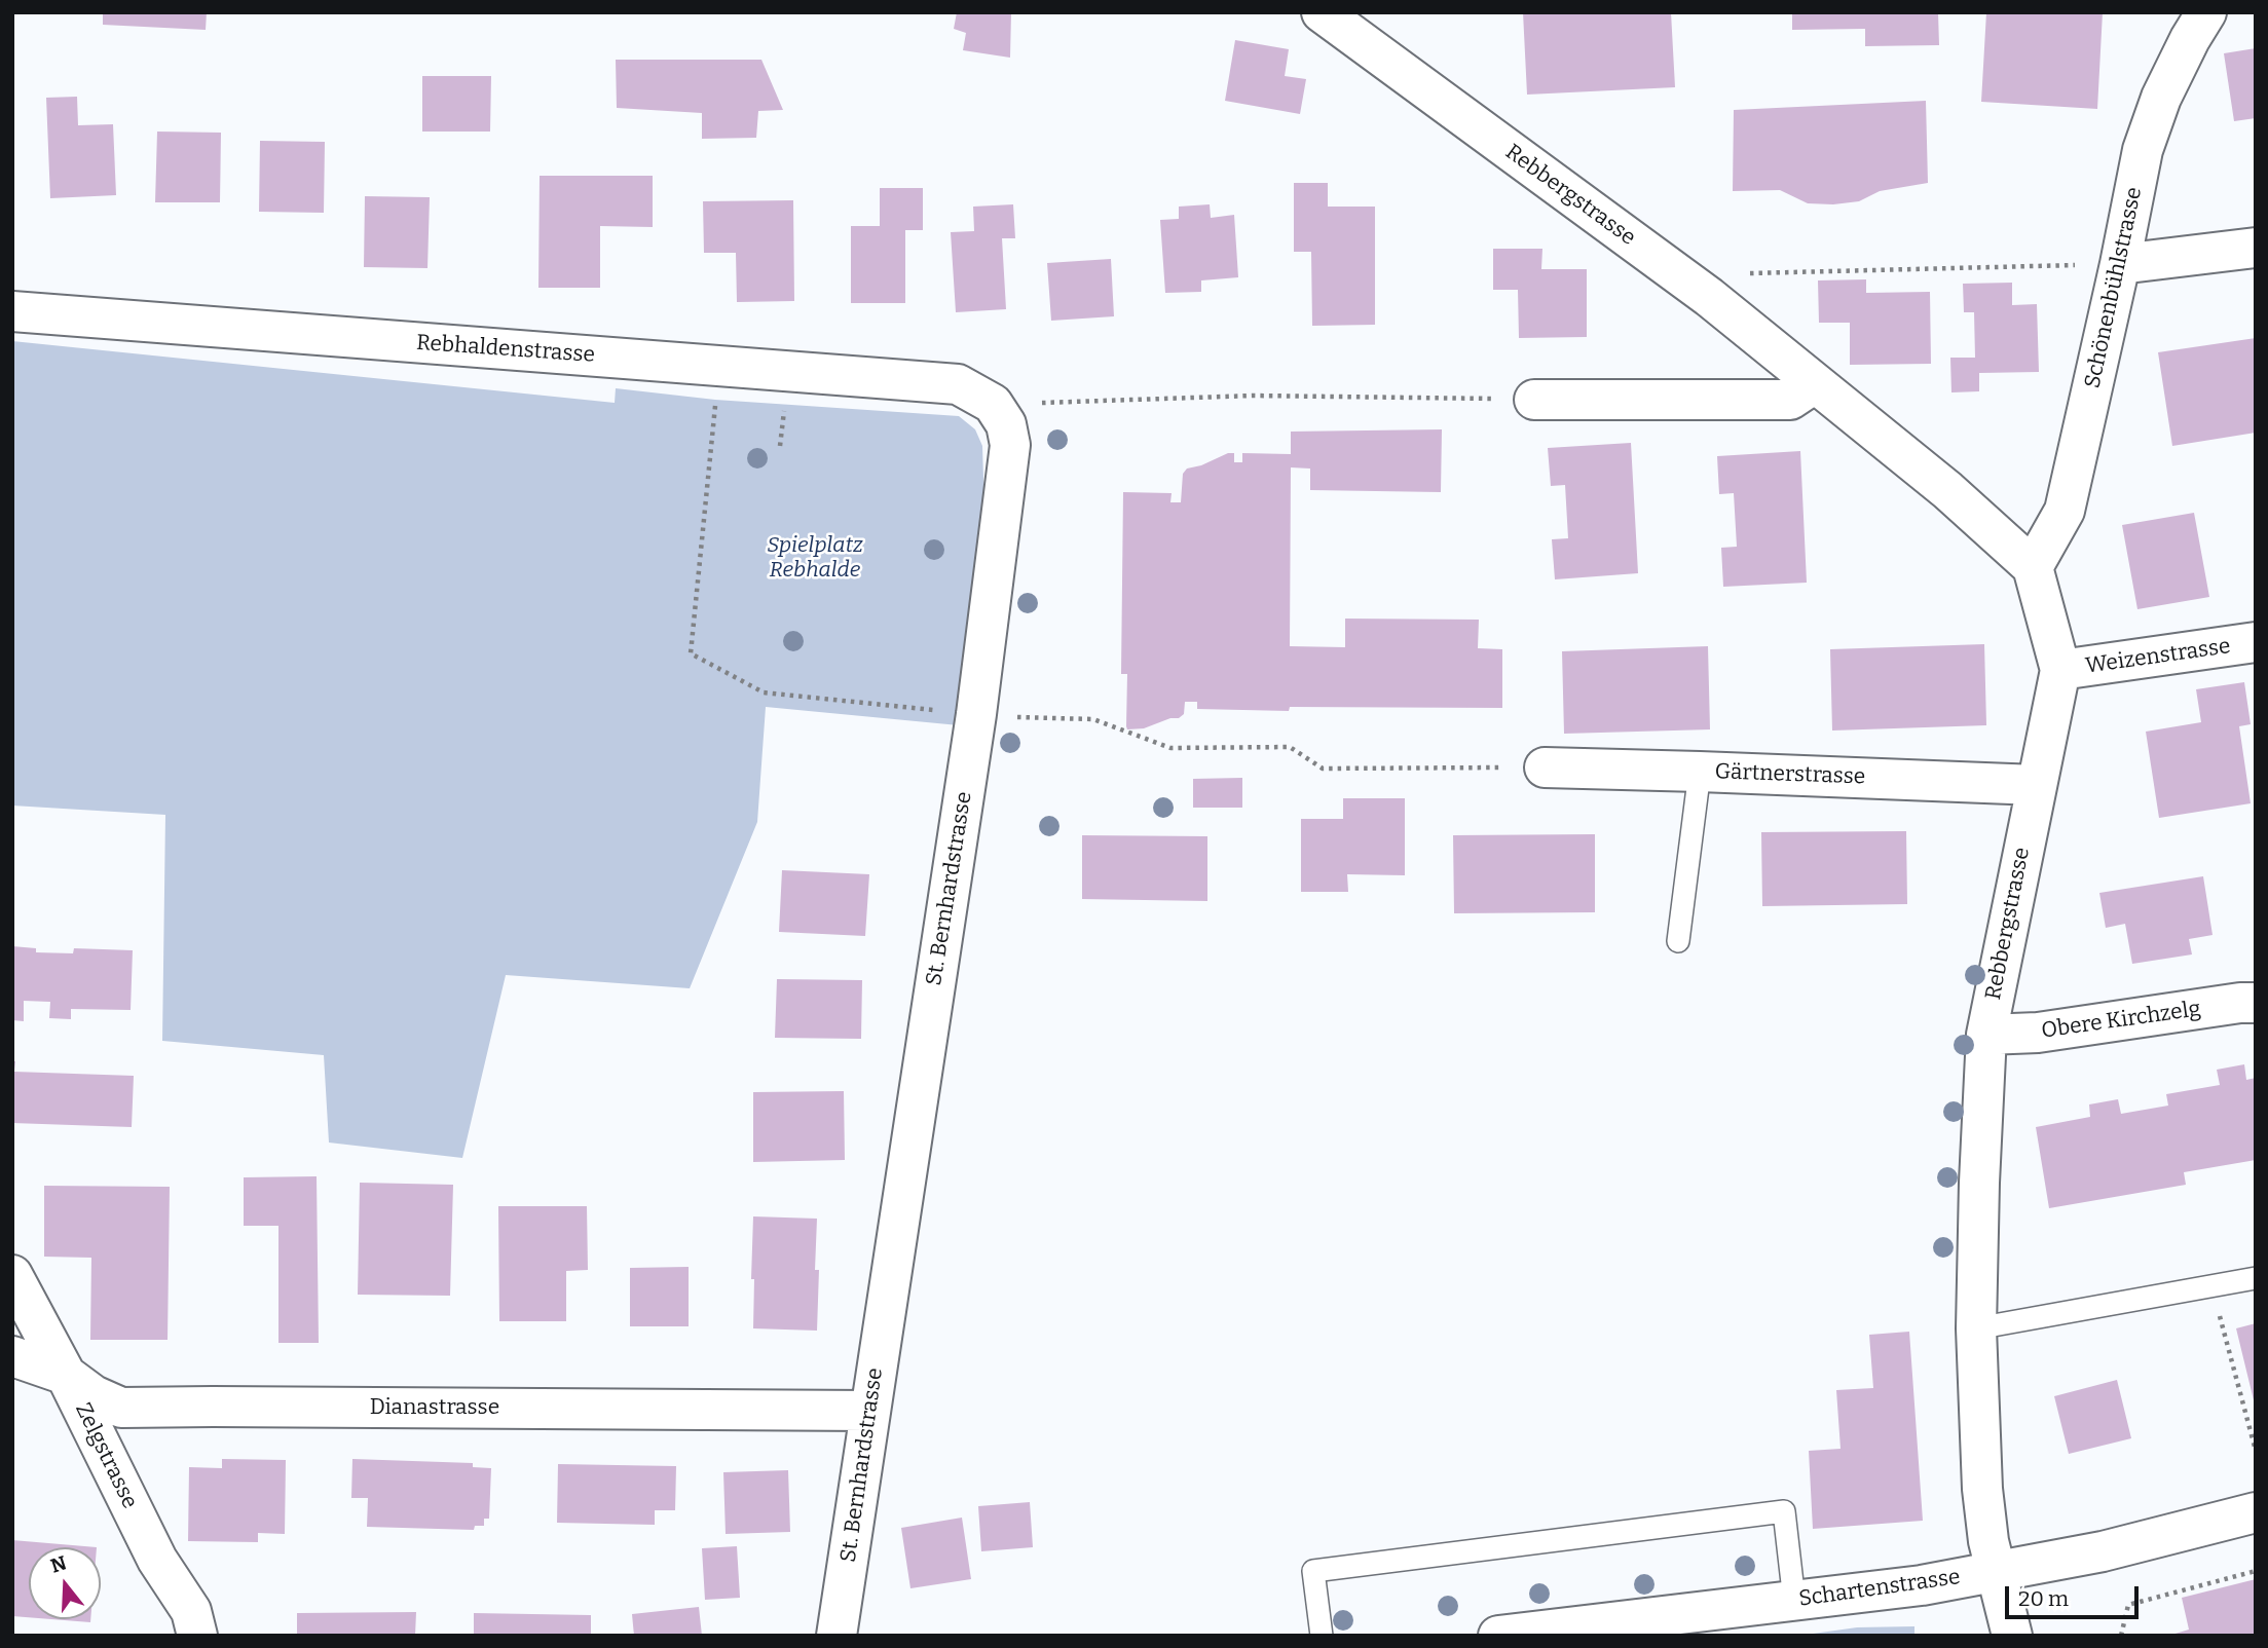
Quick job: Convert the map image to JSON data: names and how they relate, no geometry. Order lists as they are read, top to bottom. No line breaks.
{"streets":{"street":["Rebbergstrasse","Schönenbühlstrasse","Rebhaldenstrasse","Weizenstrasse","Gärtnerstrasse","St. Bernhardstrasse","Obere Kirchzelg","Dianastrasse","Zelgstrasse","Schartenstrasse"]},"crossings":[["Rebbergstrasse","Schönenbühlstrasse"],["Rebbergstrasse","Weizenstrasse"],["Rebbergstrasse","Gärtnerstrasse"],["Rebbergstrasse","Obere Kirchzelg"],["Rebbergstrasse","Schartenstrasse"],["Rebhaldenstrasse","St. Bernhardstrasse"],["St. Bernhardstrasse","Dianastrasse"],["Dianastrasse","Zelgstrasse"]],"parks":["Spielplatz Rebhalde"],"scale_bar":"20 m","north":"top"}
